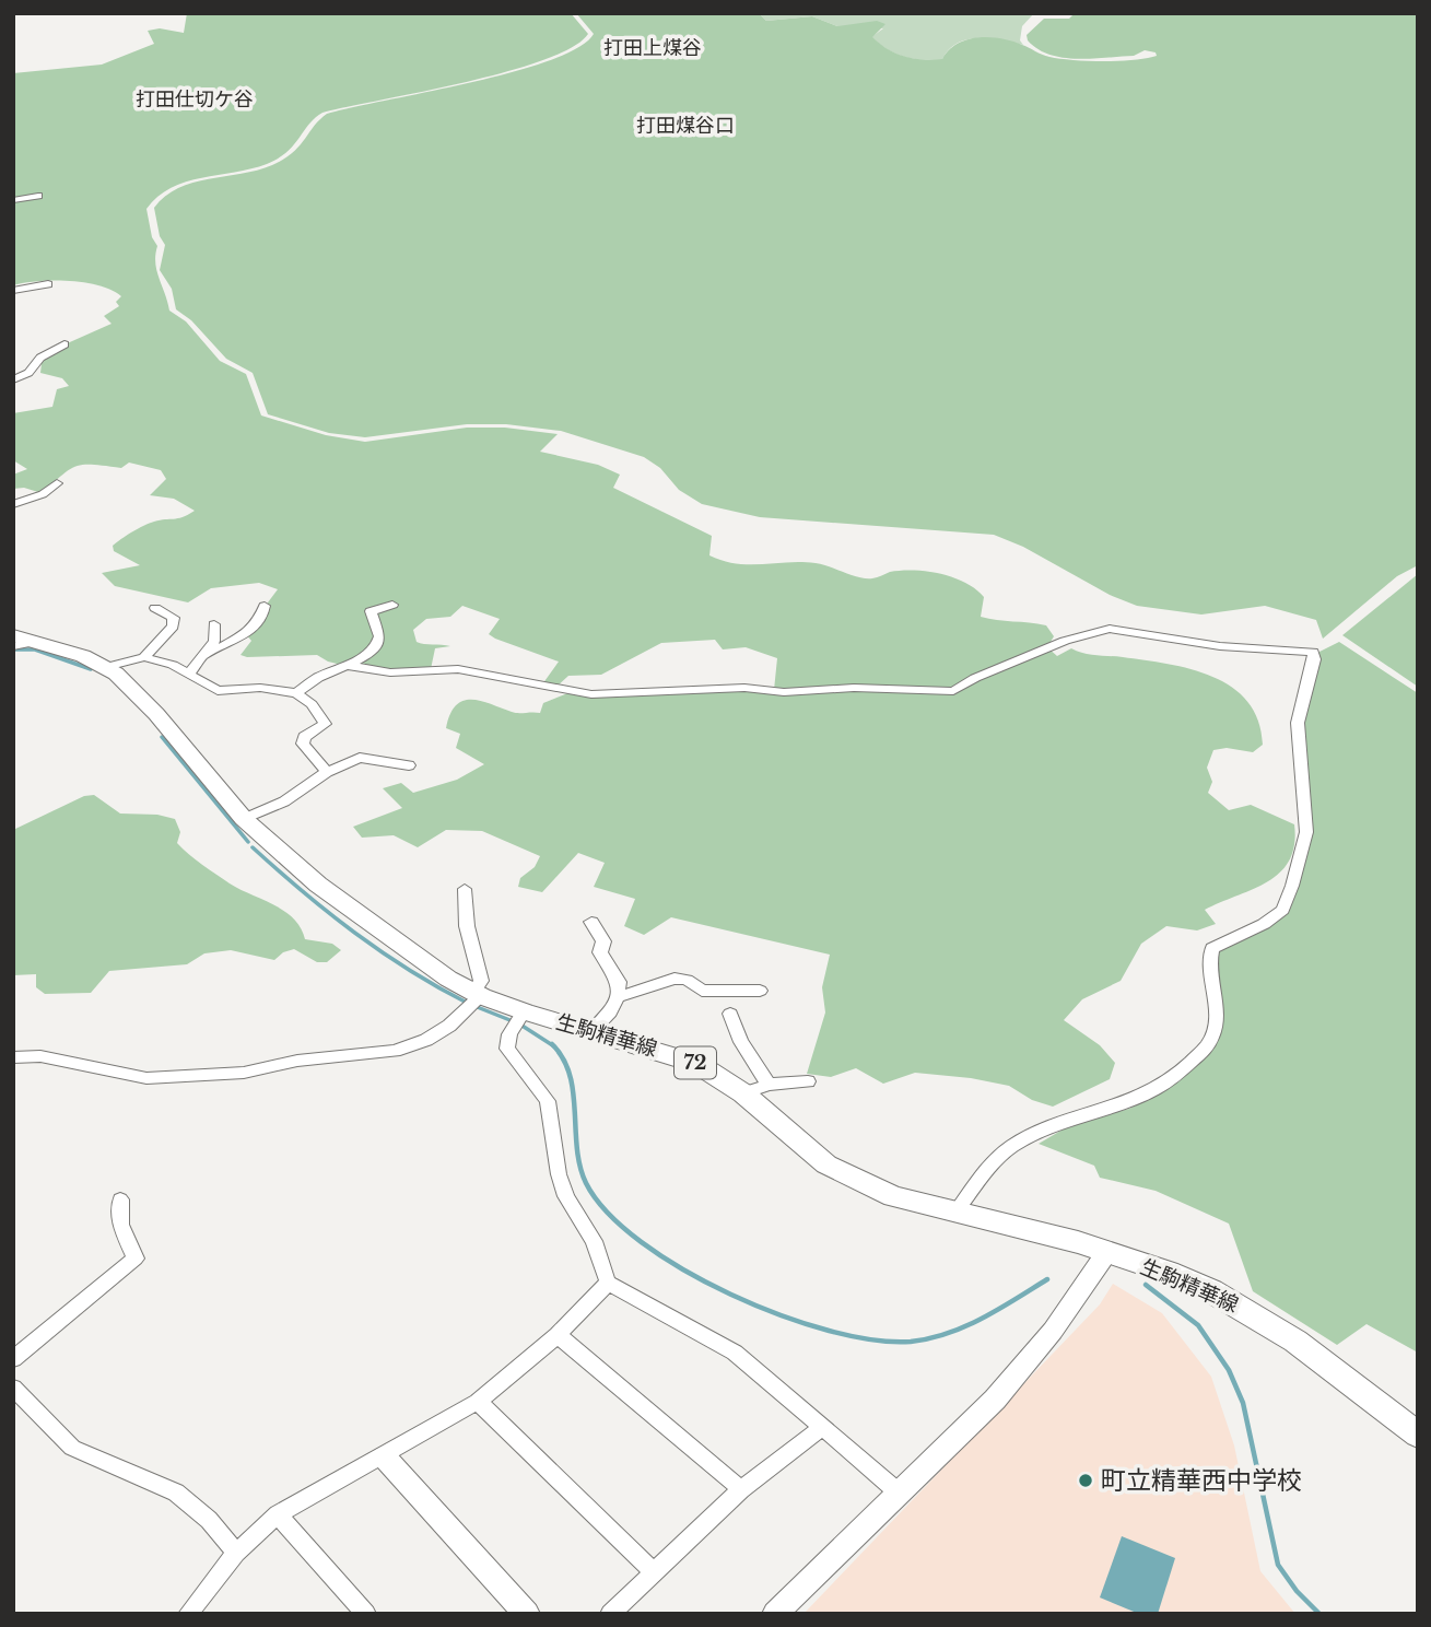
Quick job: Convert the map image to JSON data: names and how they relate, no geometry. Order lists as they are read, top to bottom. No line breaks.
{"streets":{"main road":["生駒精華線","72"]},"districts":["打田上煤谷","打田仕切ケ谷","打田煤谷口"],"places":["町立精華西中学校"]}
